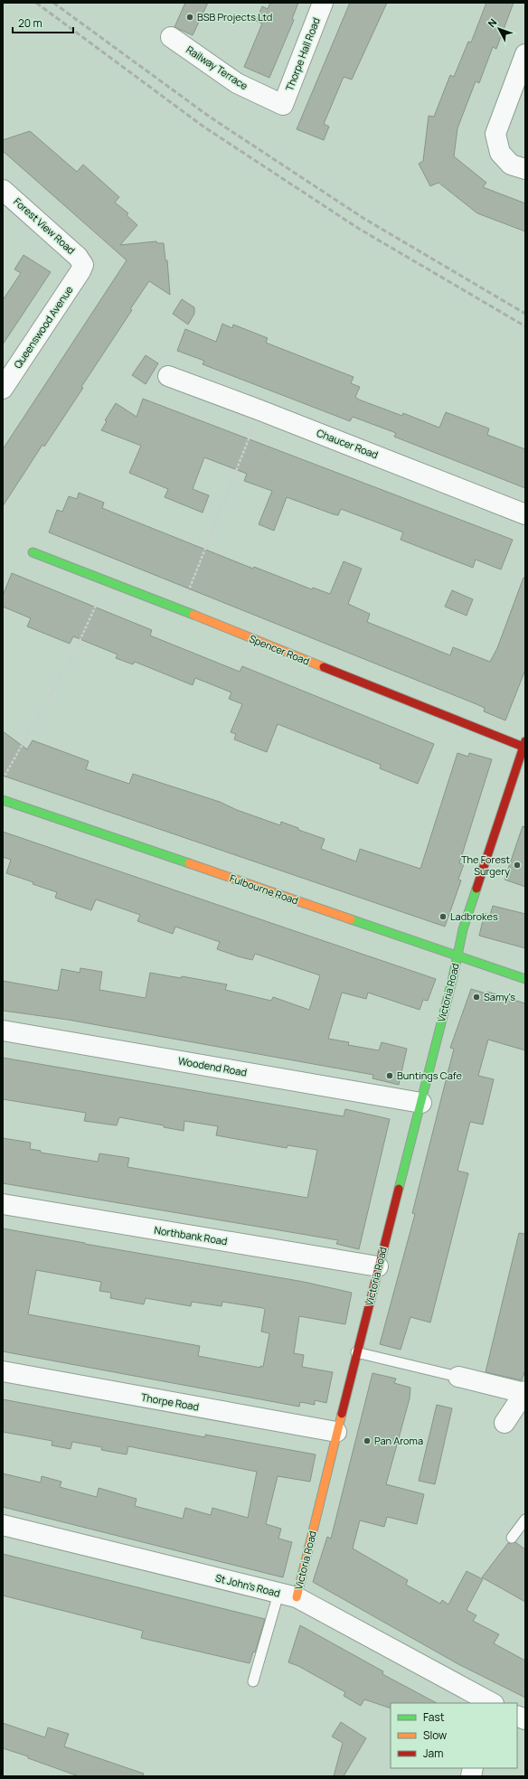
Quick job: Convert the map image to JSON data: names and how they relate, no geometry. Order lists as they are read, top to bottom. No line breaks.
{"streets":{"street":["Thorpe Hall Road","Railway Terrace","Forest View Road","Queenswood Avenue","Chaucer Road","Spencer Road","Fulbourne Road","Victoria Road","Woodend Road","Northbank Road","Thorpe Road","St John's Road"]},"crossings":[["Thorpe Hall Road","Railway Terrace"],["Forest View Road","Queenswood Avenue"],["Spencer Road","Victoria Road"],["Fulbourne Road","Victoria Road"],["Victoria Road","Woodend Road"],["Victoria Road","Northbank Road"],["Victoria Road","Thorpe Road"],["Victoria Road","St John's Road"]],"places":["BSB Projects Ltd","The Forest Surgery","Ladbrokes","Samy's","Buntings Cafe","Pan Aroma"],"legend":["Fast","Slow","Jam"],"scale_bar":"20 m","north":"top left"}
